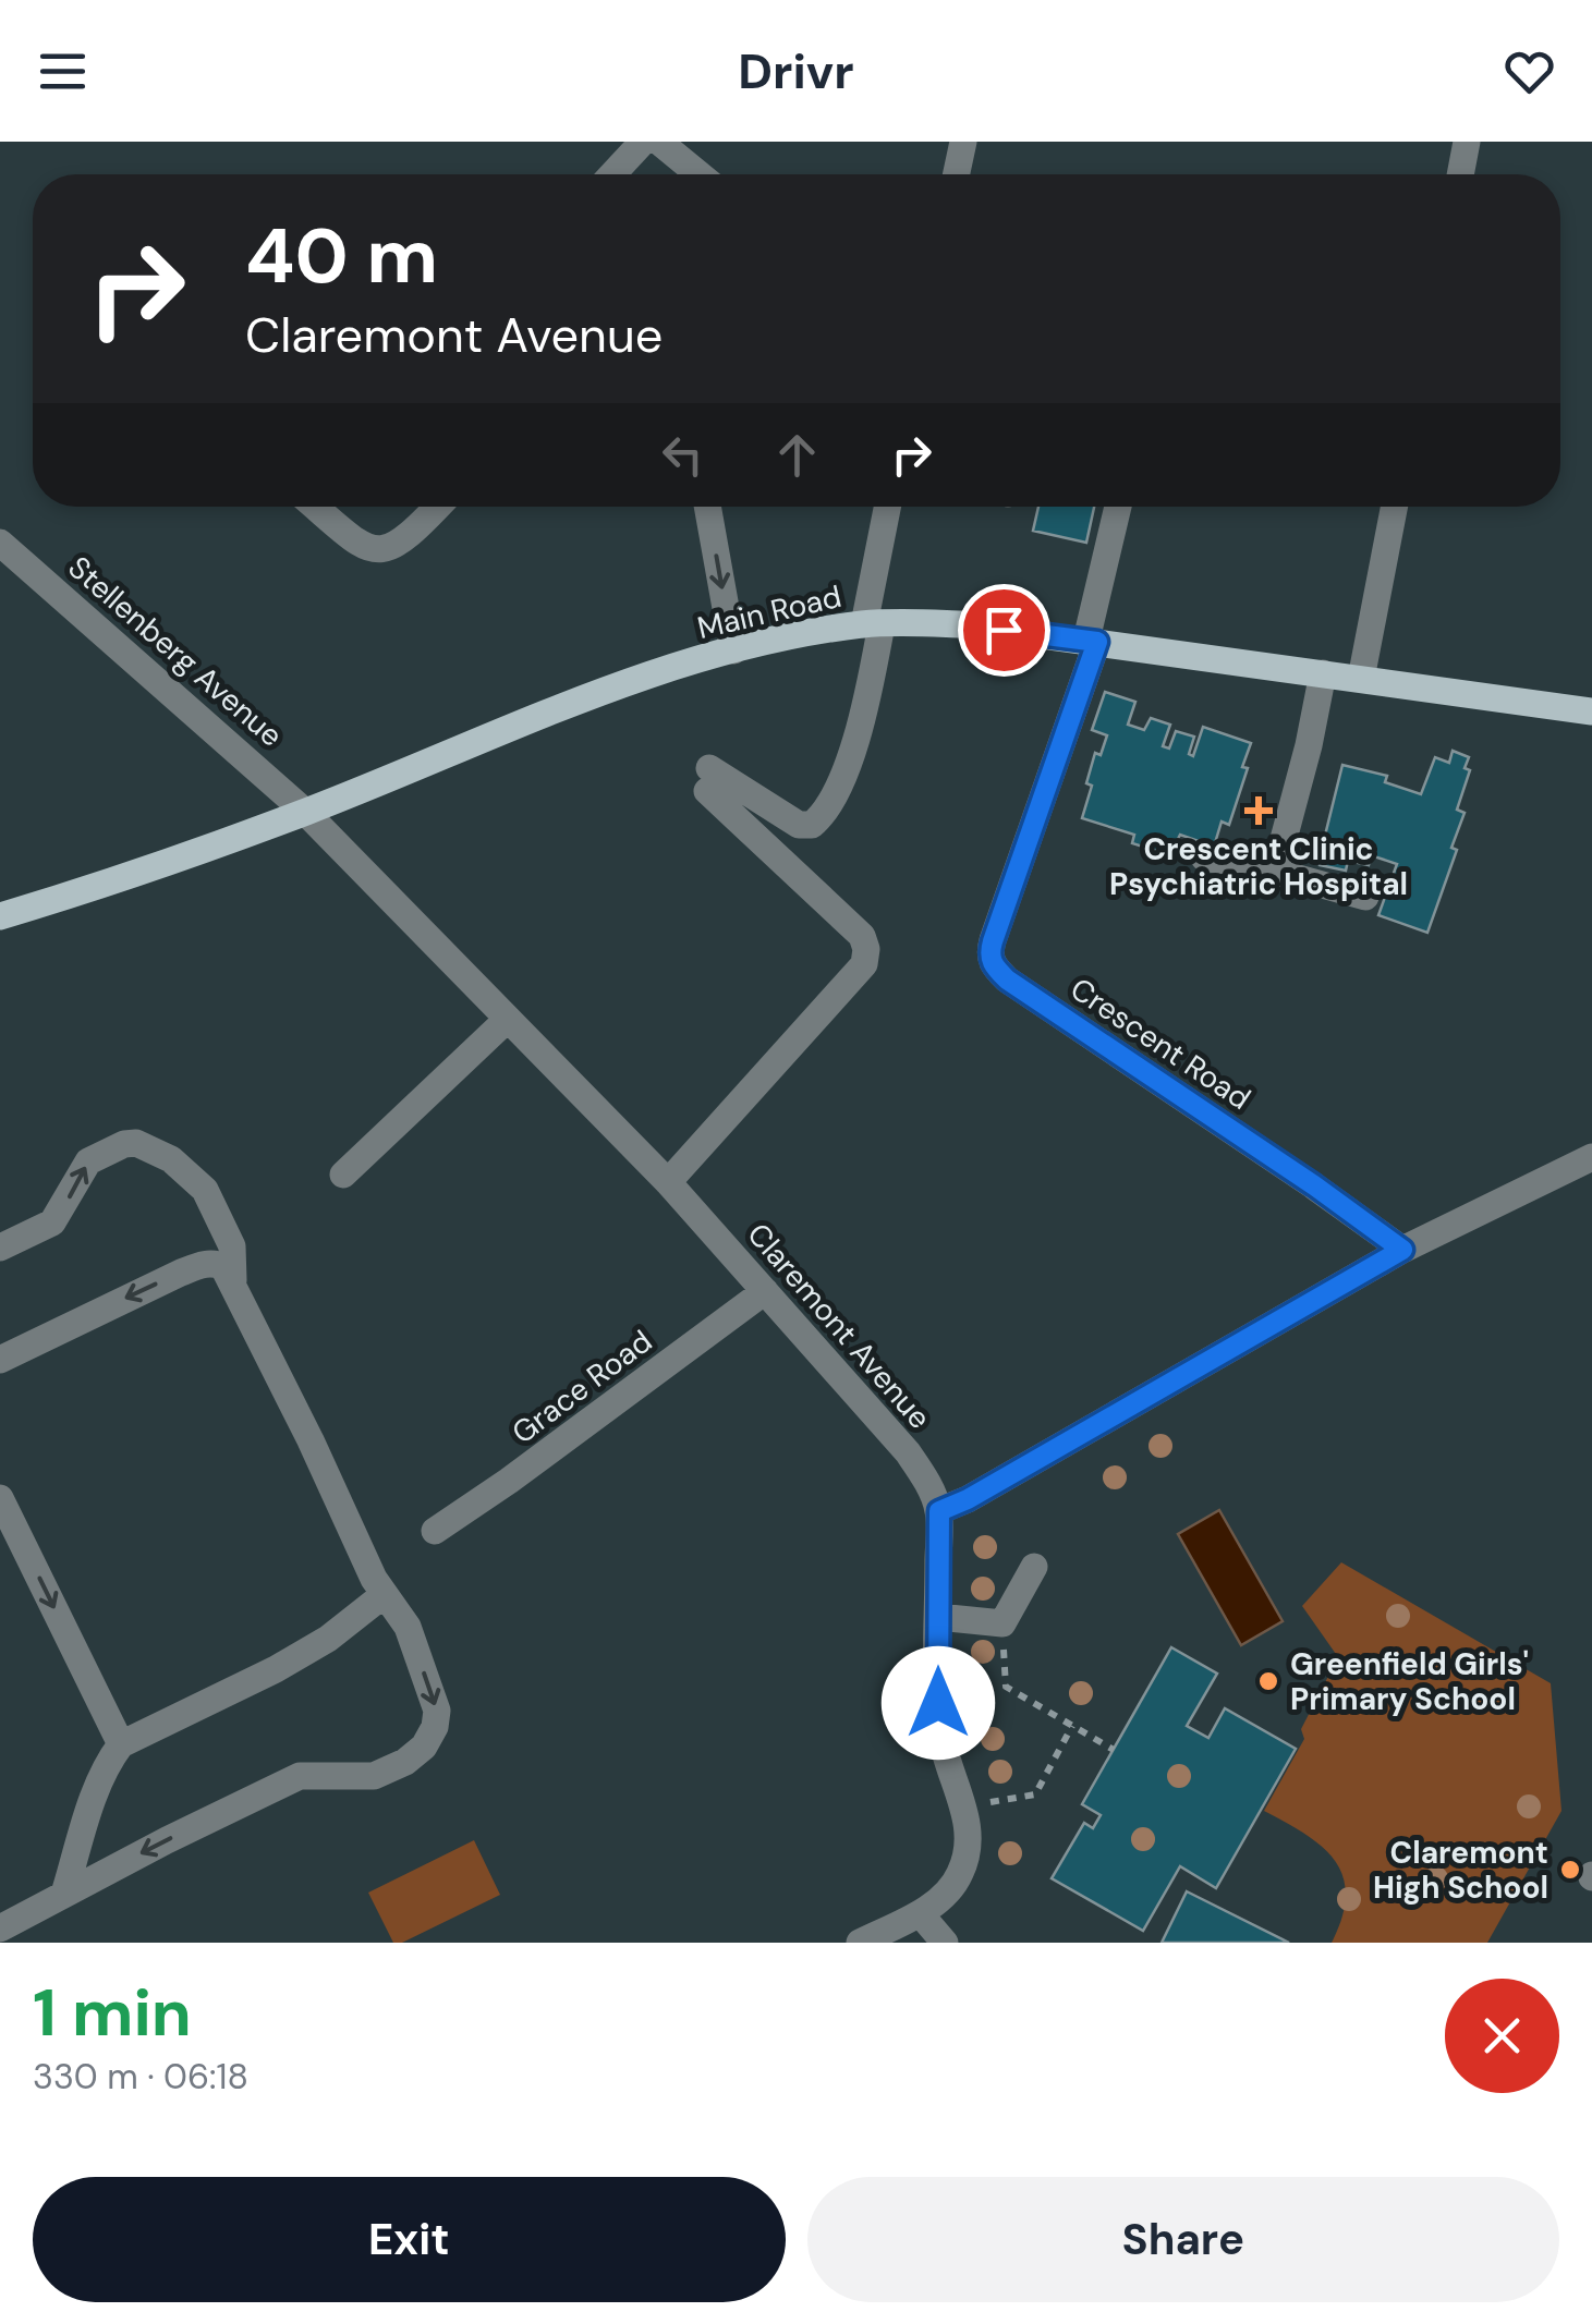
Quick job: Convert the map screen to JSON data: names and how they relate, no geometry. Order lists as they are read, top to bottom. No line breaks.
{"streets":{"main road":["Main Road"],"street":["Stellenberg Avenue","Crescent Road","Claremont Avenue","Grace Road"]},"crossings":[["Main Road","Stellenberg Avenue"],["Main Road","Crescent Road"],["Main Road","Claremont Avenue"],["Stellenberg Avenue","Claremont Avenue"],["Claremont Avenue","Grace Road"]],"places":{"health":["Crescent Clinic Psychiatric Hospital"],"other":["Greenfield Girls' Primary School","Claremont High School"]},"page":{"header":"Drivr","turn":["40 m","Claremont Avenue"],"heading":["1 min","330 m · 06:18"],"buttons":["Exit","Share"]}}
